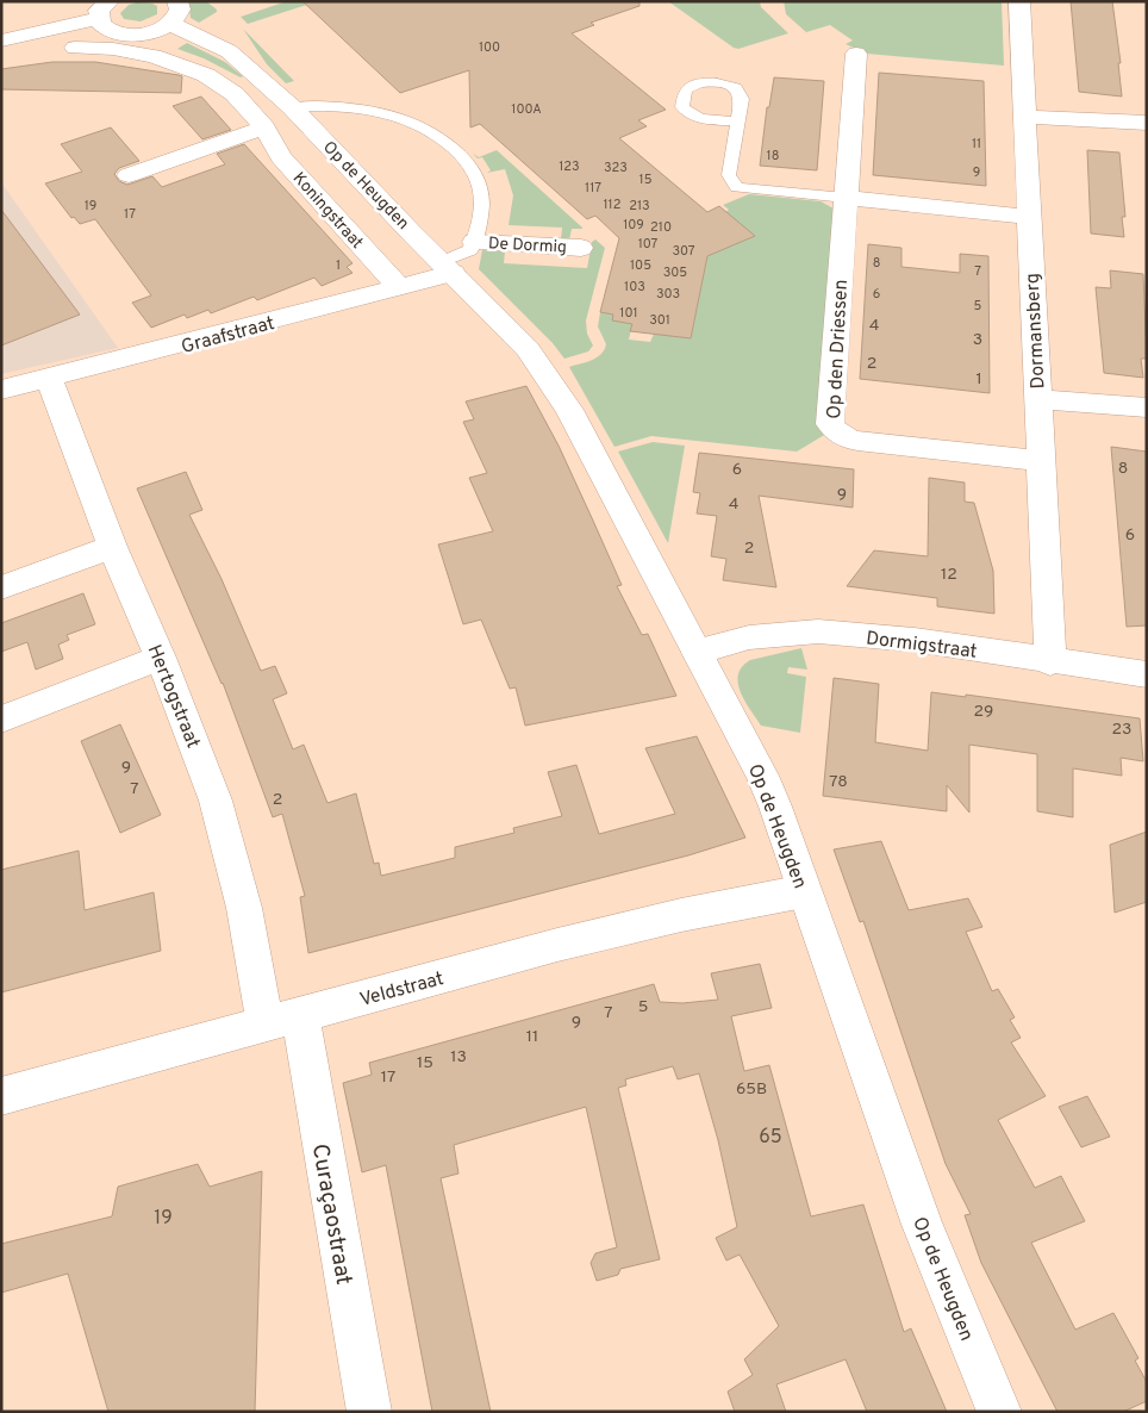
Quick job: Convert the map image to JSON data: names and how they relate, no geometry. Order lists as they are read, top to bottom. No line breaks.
{"streets":{"street":["Op de Heugden","Koningstraat","De Dormig","Dormansberg","Graafstraat","Op den Driessen","Dormigstraat","Hertogstraat","Veldstraat","Curaçaostraat"]},"crossings":[["Op de Heugden","Graafstraat"],["Op de Heugden","Dormigstraat"],["Op de Heugden","Veldstraat"],["Koningstraat","Graafstraat"],["Dormansberg","Op den Driessen"],["Dormansberg","Dormigstraat"],["Graafstraat","Hertogstraat"],["Hertogstraat","Veldstraat"],["Hertogstraat","Curaçaostraat"],["Veldstraat","Curaçaostraat"]],"house_numbers":["100","100A","11","18","123","323","9","15","117","112","19","213","17","109","210","107","307","8","1","105","7","305","103","303","6","5","101","301","4","3","2","1","8","6","9","4","6","2","12","29","23","9","78","7","2","5","7","9","11","13","15","17","65B","65","19"]}
